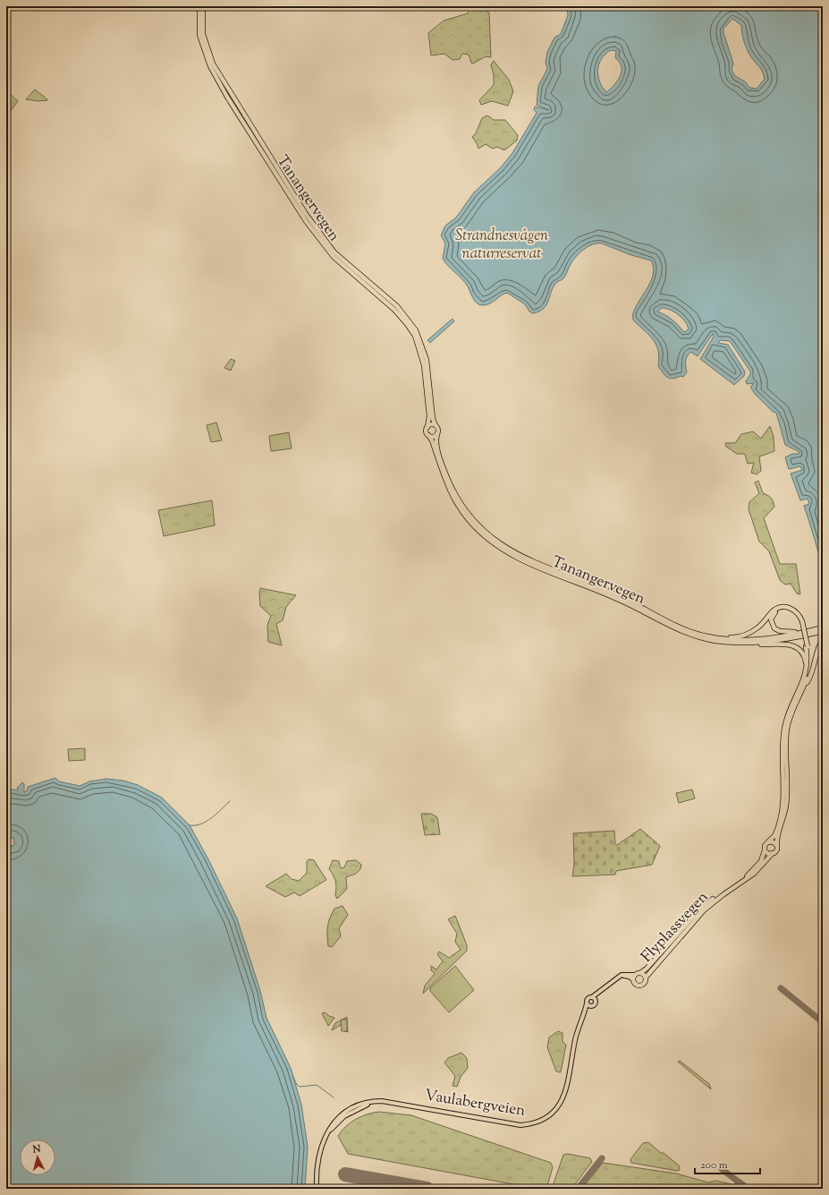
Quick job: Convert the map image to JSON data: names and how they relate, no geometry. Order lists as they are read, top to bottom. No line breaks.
{"streets":{"highway":["Tanangervegen","Flyplassvegen"],"main road":["Vaulabergveien"]},"parks":["Strandnesvågen naturreservat"],"scale_bar":"200 m","north":"top"}
